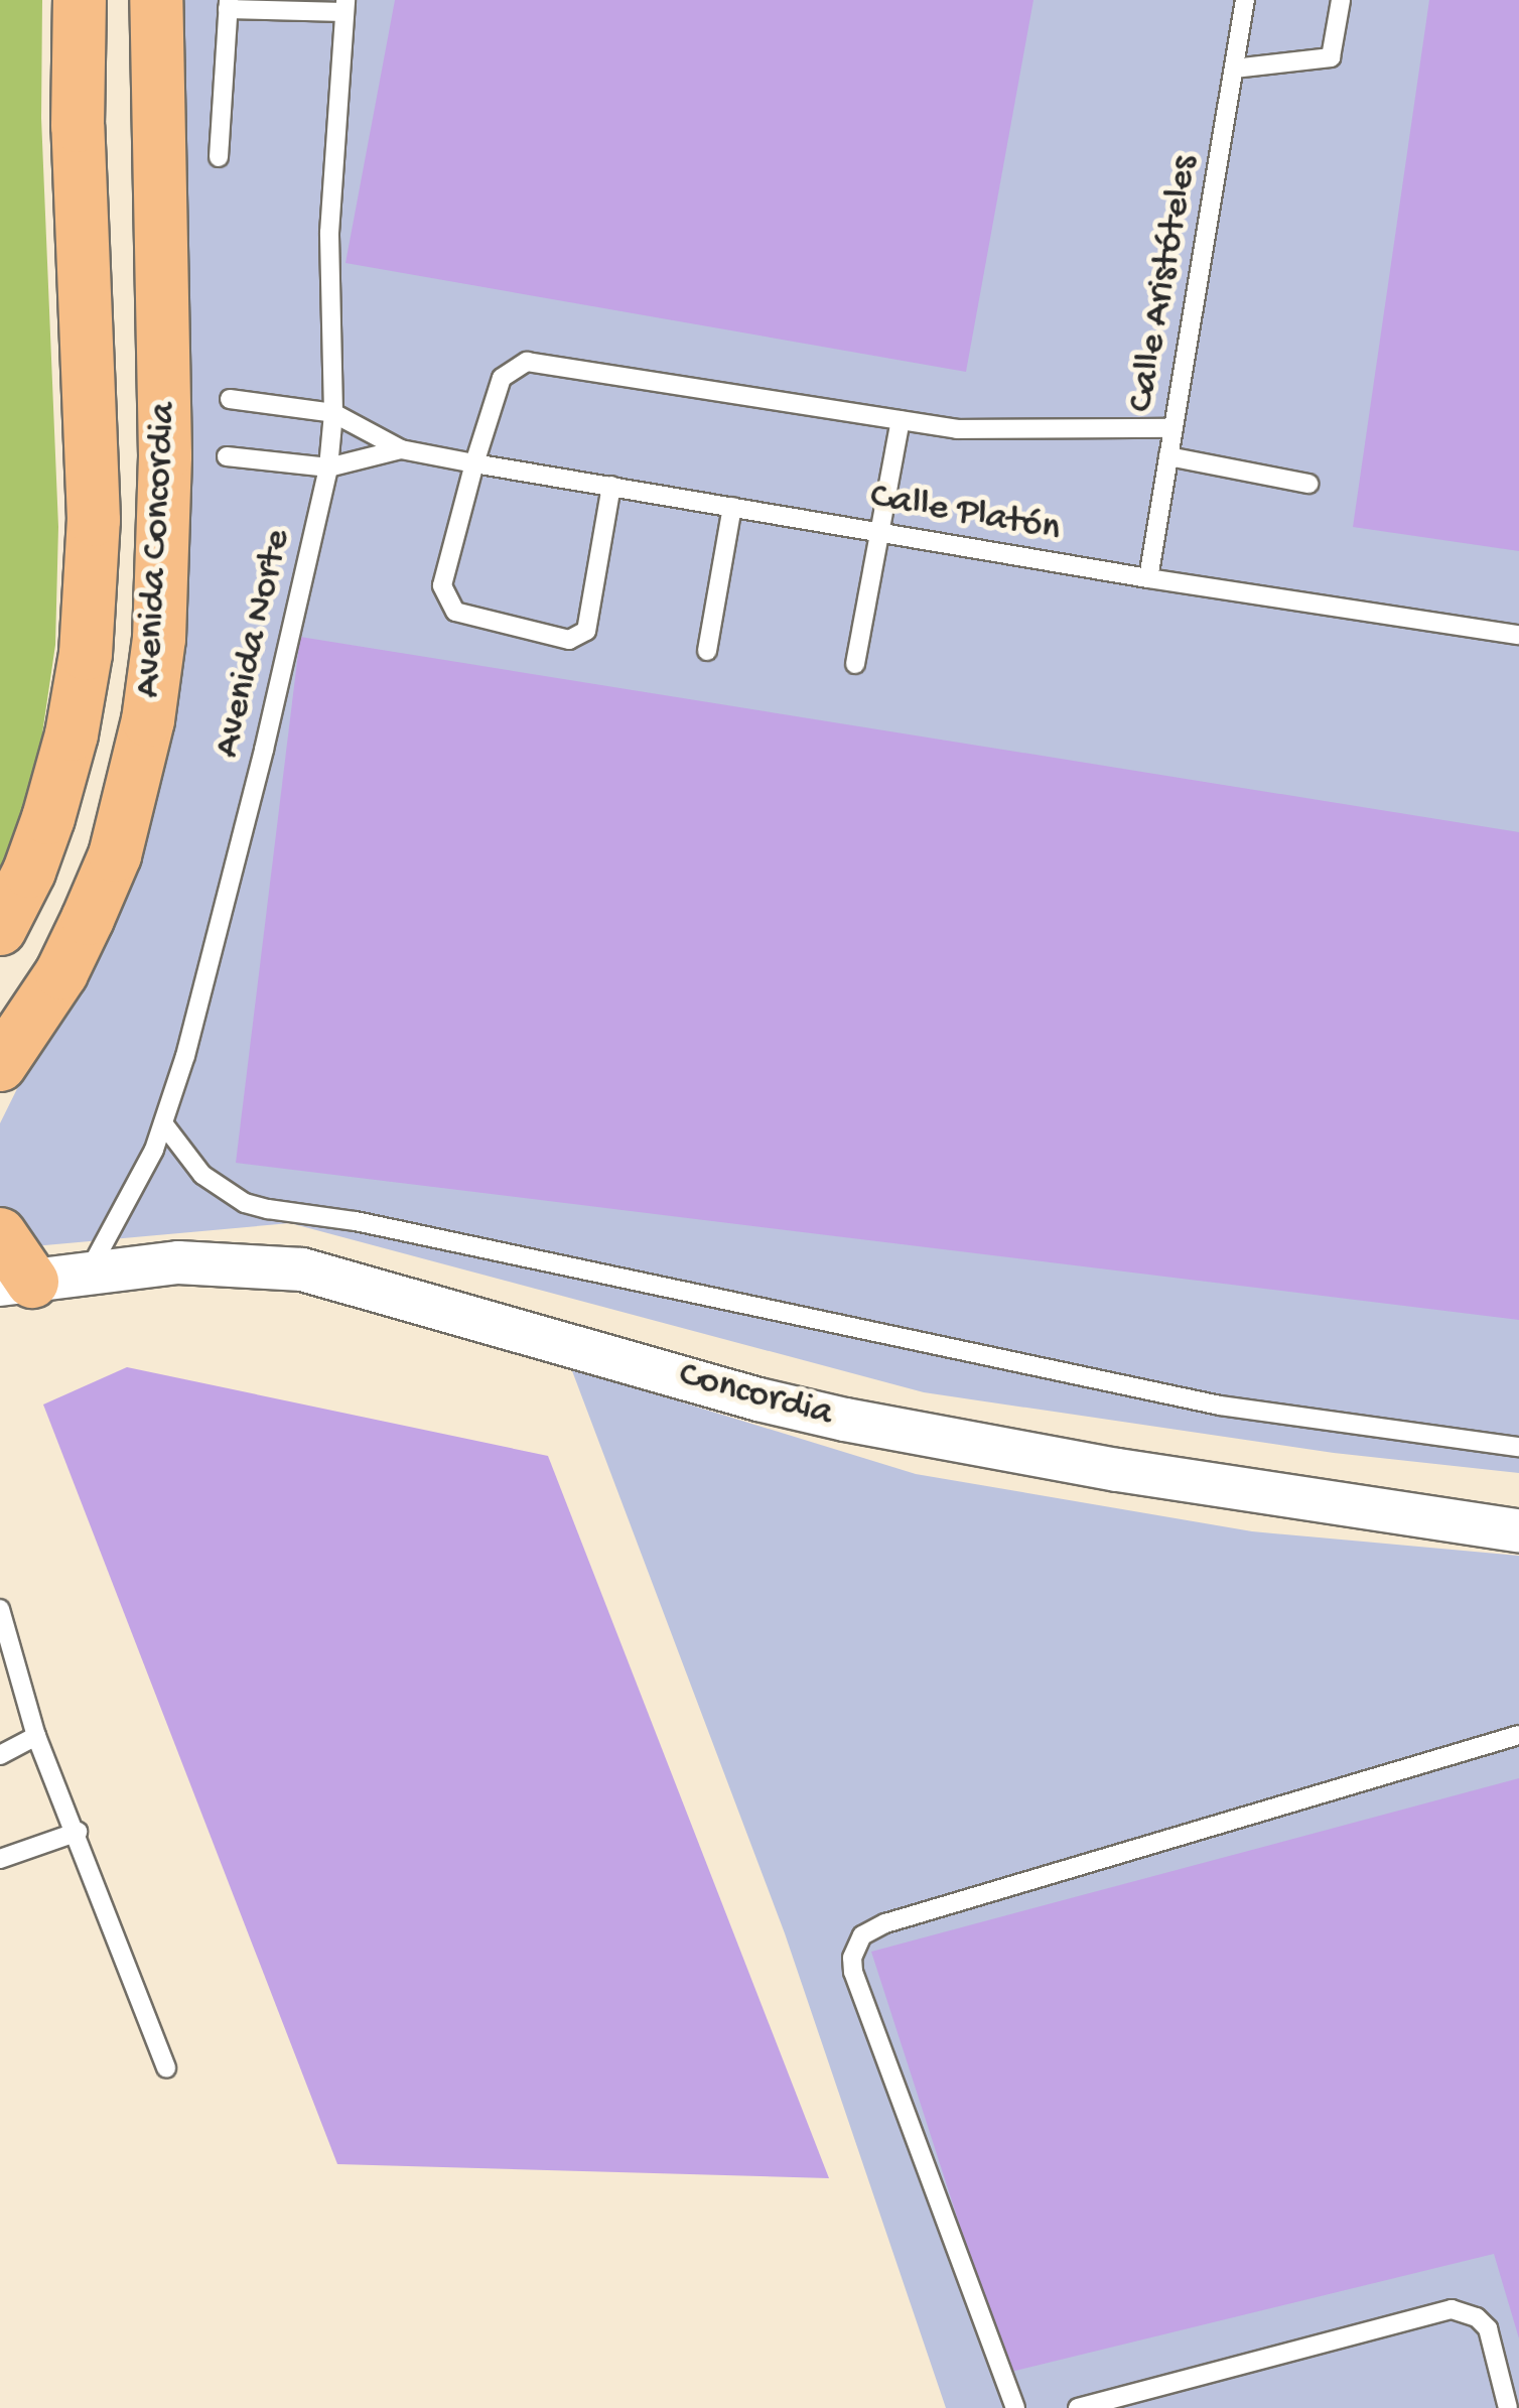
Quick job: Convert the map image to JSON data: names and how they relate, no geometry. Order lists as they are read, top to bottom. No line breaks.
{"streets":{"main road":["Avenida Concordia"],"street":["Concordia"],"lane":["Calle Aristóteles","Calle Platón","Avenida Norte"]},"crossings":[["Calle Aristóteles","Calle Platón"],["Calle Platón","Avenida Norte"],["Avenida Norte","Concordia"]]}
